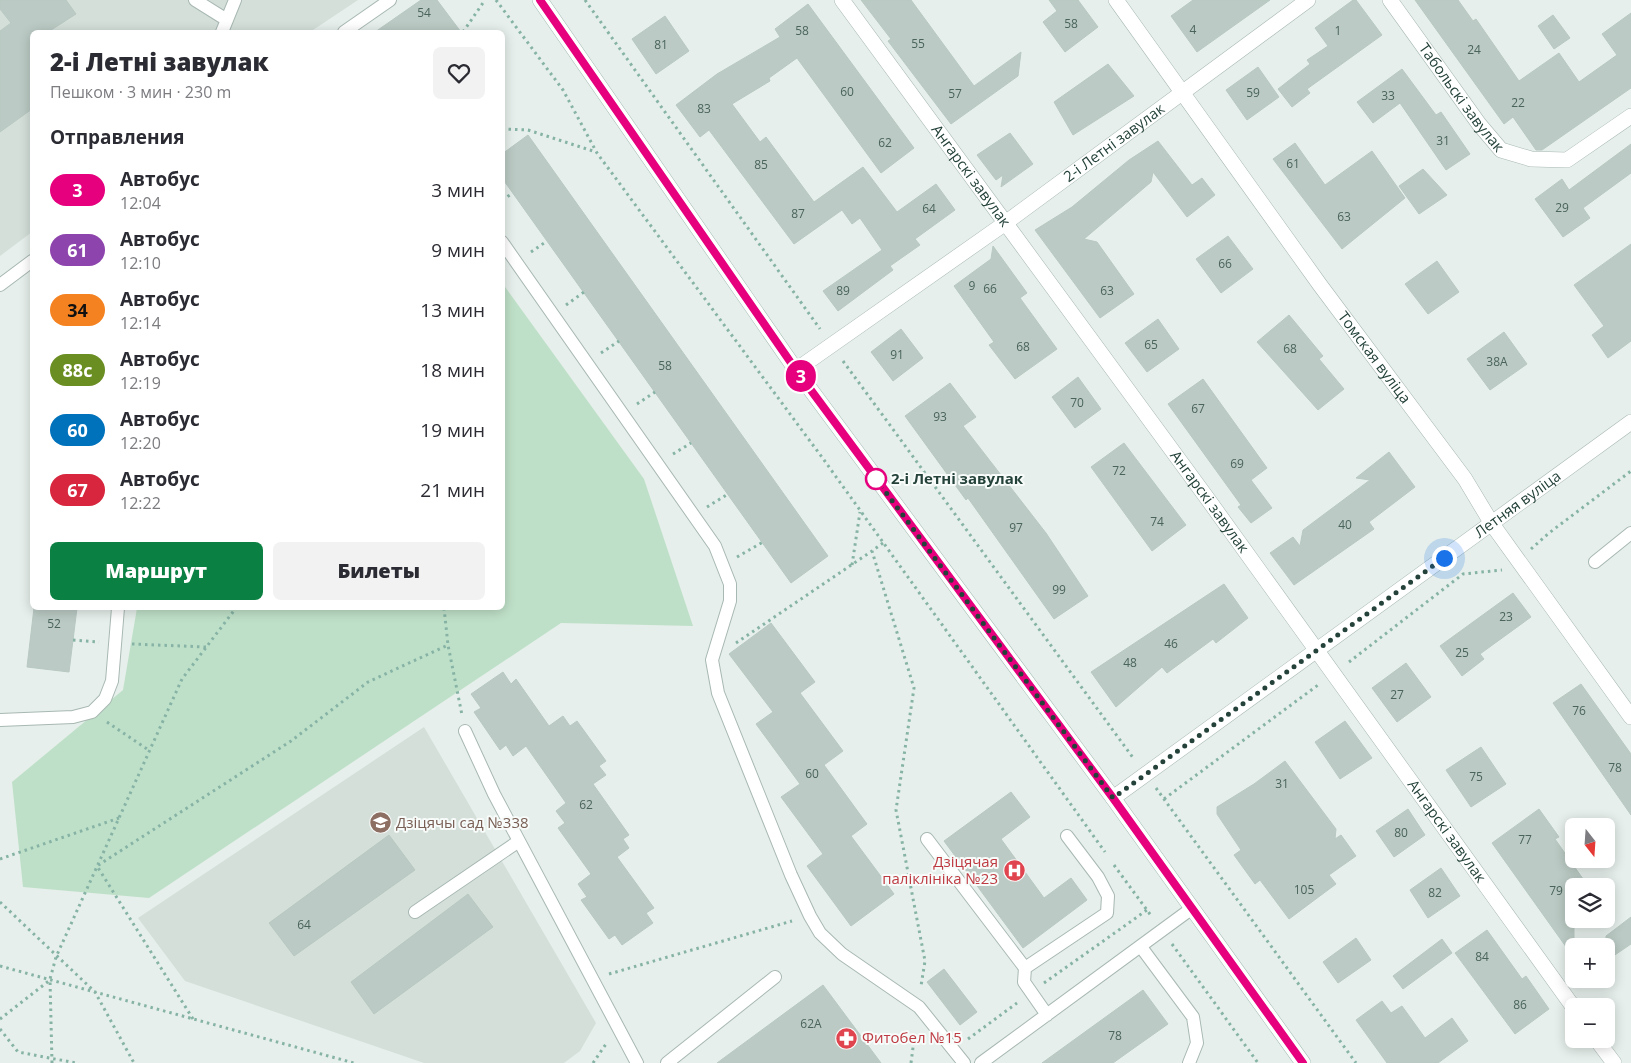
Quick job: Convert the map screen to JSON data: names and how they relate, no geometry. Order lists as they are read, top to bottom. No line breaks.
{"streets":{"street":["Табольскі завулак","2-і Летні завулак","Ангарскі завулак","Томская вуліца","Летняя вуліца"]},"crossings":[["2-і Летні завулак","Ангарскі завулак"],["2-і Летні завулак","Томская вуліца"],["Ангарскі завулак","Летняя вуліца"],["Томская вуліца","Летняя вуліца"]],"places":{"other":["2-і Летні завулак"],"school or university":["Дзіцячы сад №338"],"hospital":["Дзіцячая паліклініка №23"],"pharmacy":["Фитобел №15"]},"lines":["bus line 3"],"house_numbers":["54","58","4","58","1","55","81","24","60","59","57","33","22","83","31","62","61","85","29","64","87","63","66","9","66","89","63","65","68","68","91","38А","58","70","67","93","69","72","74","40","97","99","23","52","46","25","48","27","76","78","60","75","31","62","80","77","105","79","82","64","84","86","62А","78"],"north":"bottom","page":{"on_map":"3","heading":[["2-і Летні завулак","Пешком · 3 мин · 230 m"],"Отправления"],"list":[{"mark":"3","name":"Автобус","note":"12:04","value":"3 мин"},{"mark":"61","name":"Автобус","note":"12:10","value":"9 мин"},{"mark":"34","name":"Автобус","note":"12:14","value":"13 мин"},{"mark":"88с","name":"Автобус","note":"12:19","value":"18 мин"},{"mark":"60","name":"Автобус","note":"12:20","value":"19 мин"},{"mark":"67","name":"Автобус","note":"12:22","value":"21 мин"}],"buttons":["Маршрут","Билеты"],"map_buttons":["+","−"]}}
